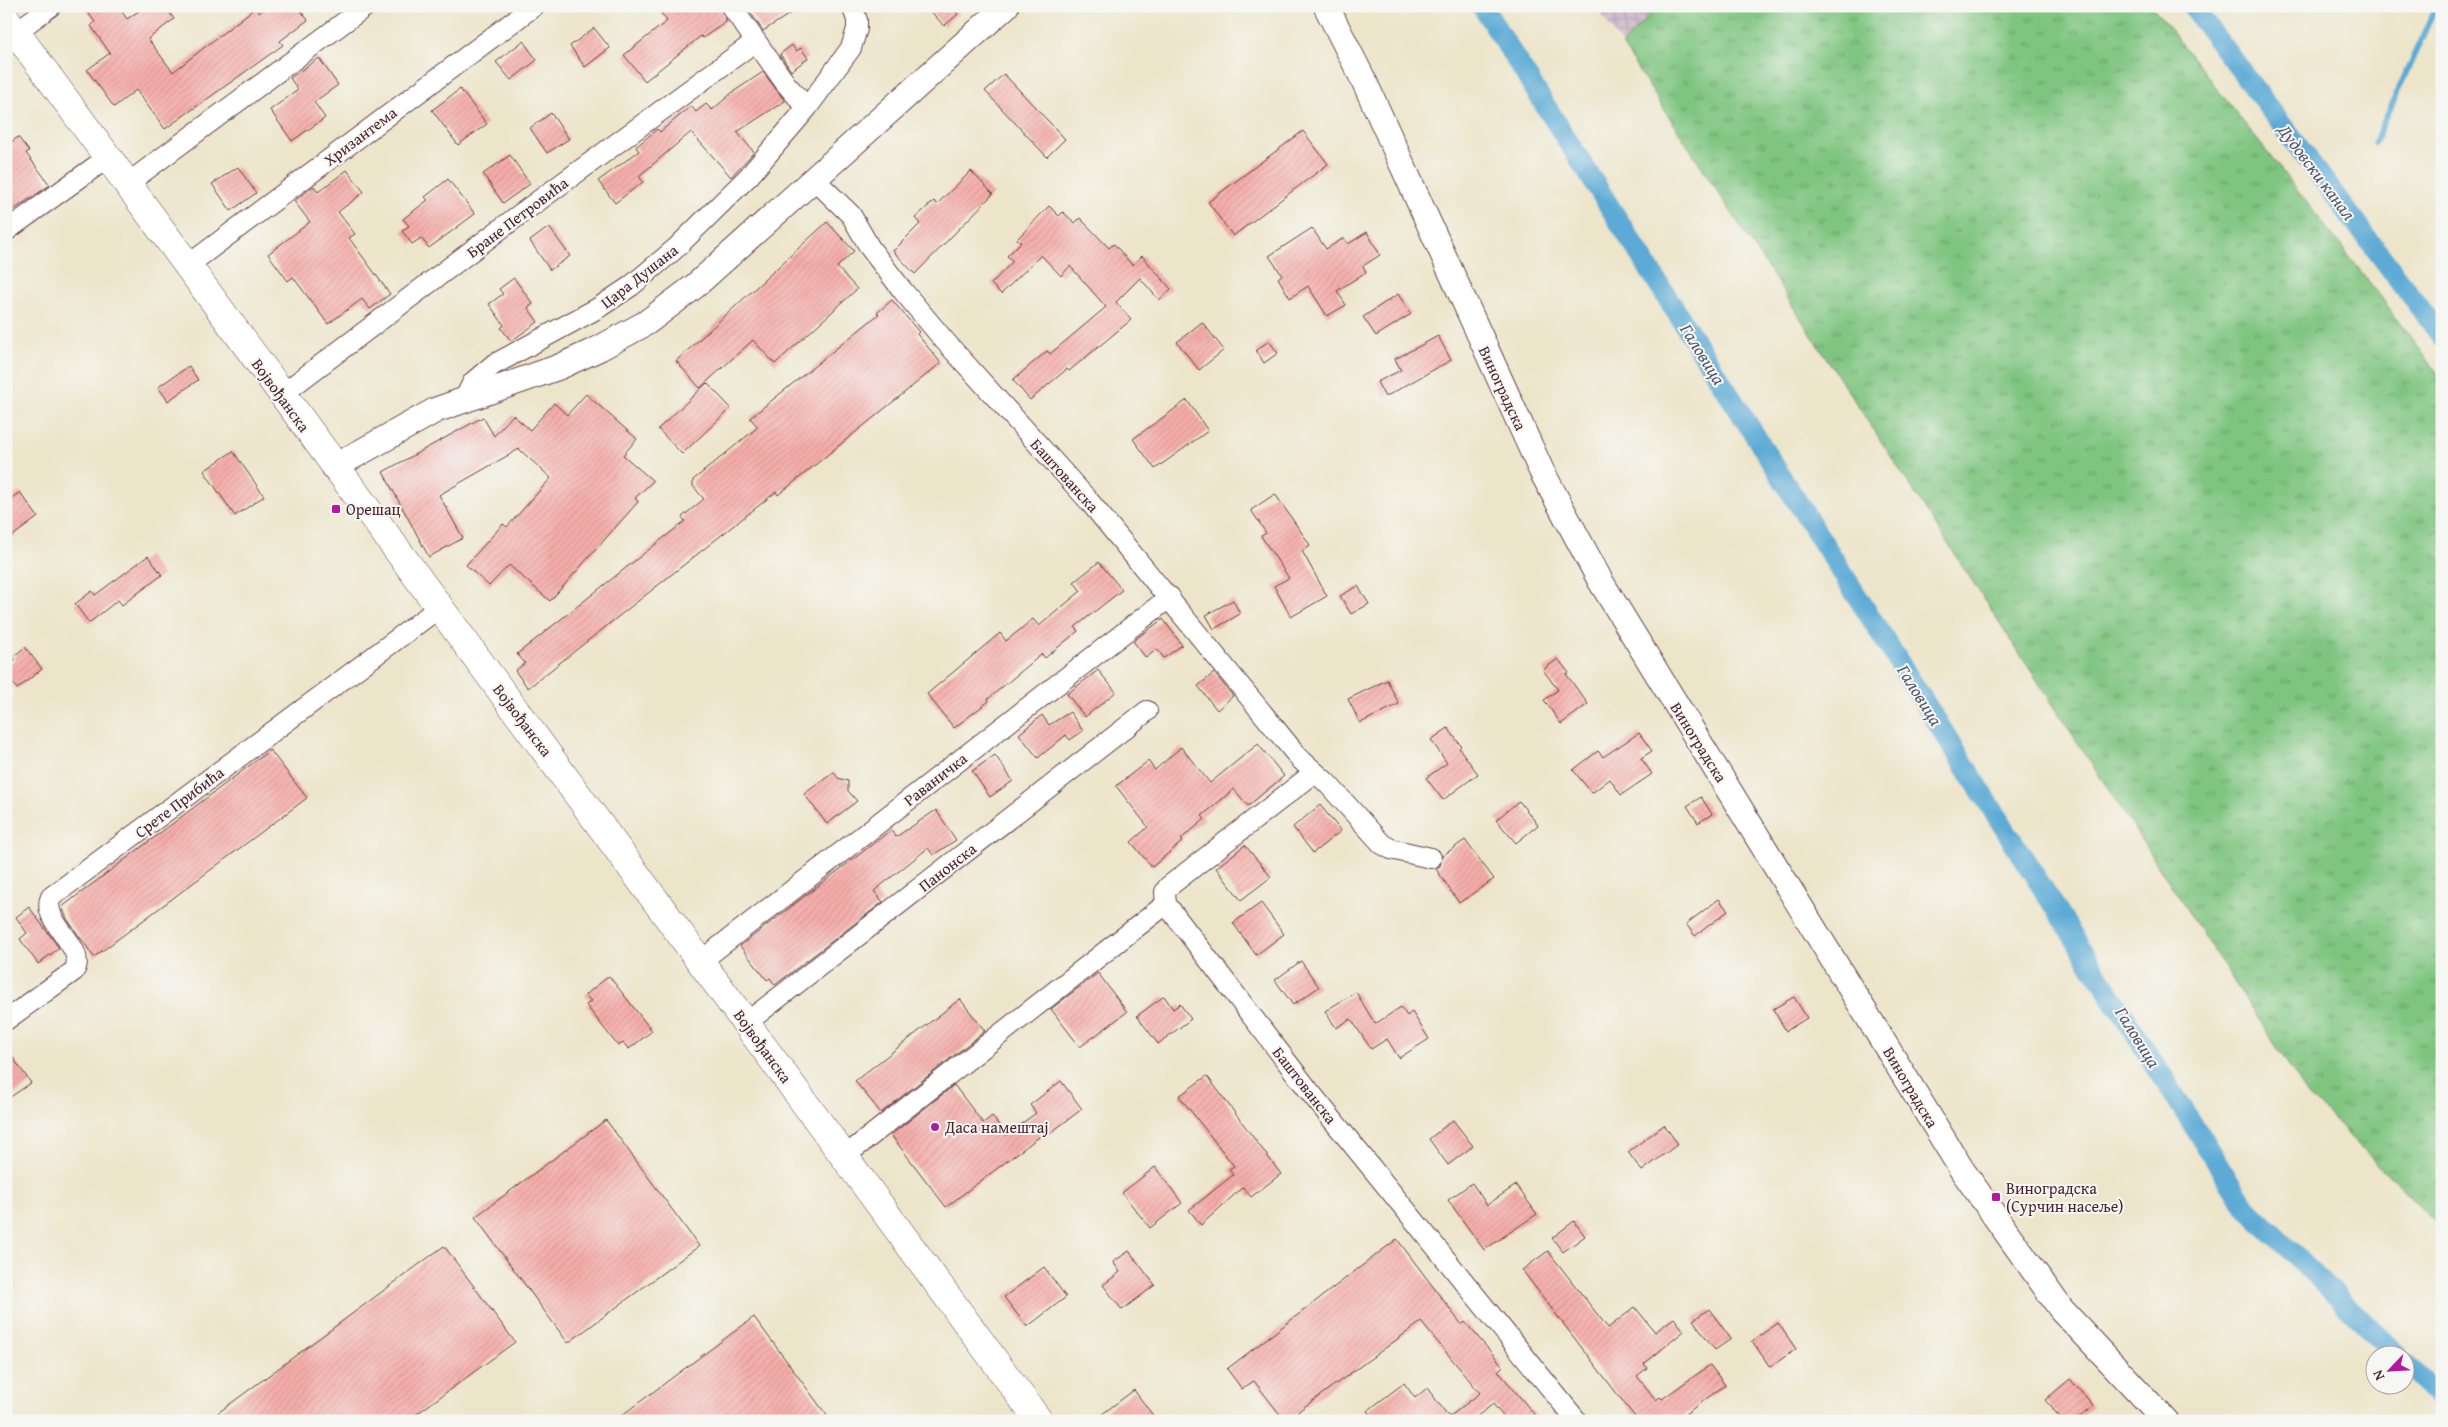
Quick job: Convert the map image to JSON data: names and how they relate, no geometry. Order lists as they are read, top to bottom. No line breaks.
{"streets":{"main road":["Војвођанска"],"street":["Хризантема","Бране Петровића","Цара Душана","Виноградска","Баштованска","Раваничка","Срете Прибића","Панонска"]},"crossings":[["Хризантема","Војвођанска"],["Бране Петровића","Војвођанска"],["Војвођанска","Раваничка"],["Војвођанска","Срете Прибића"],["Војвођанска","Панонска"],["Баштованска","Раваничка"]],"water":["Дудовски канал","Галовица"],"places":{"transit":["Орешац","Виноградска (Сурчин насеље)"],"other":["Даса намештај"]},"north":"bottom left"}
